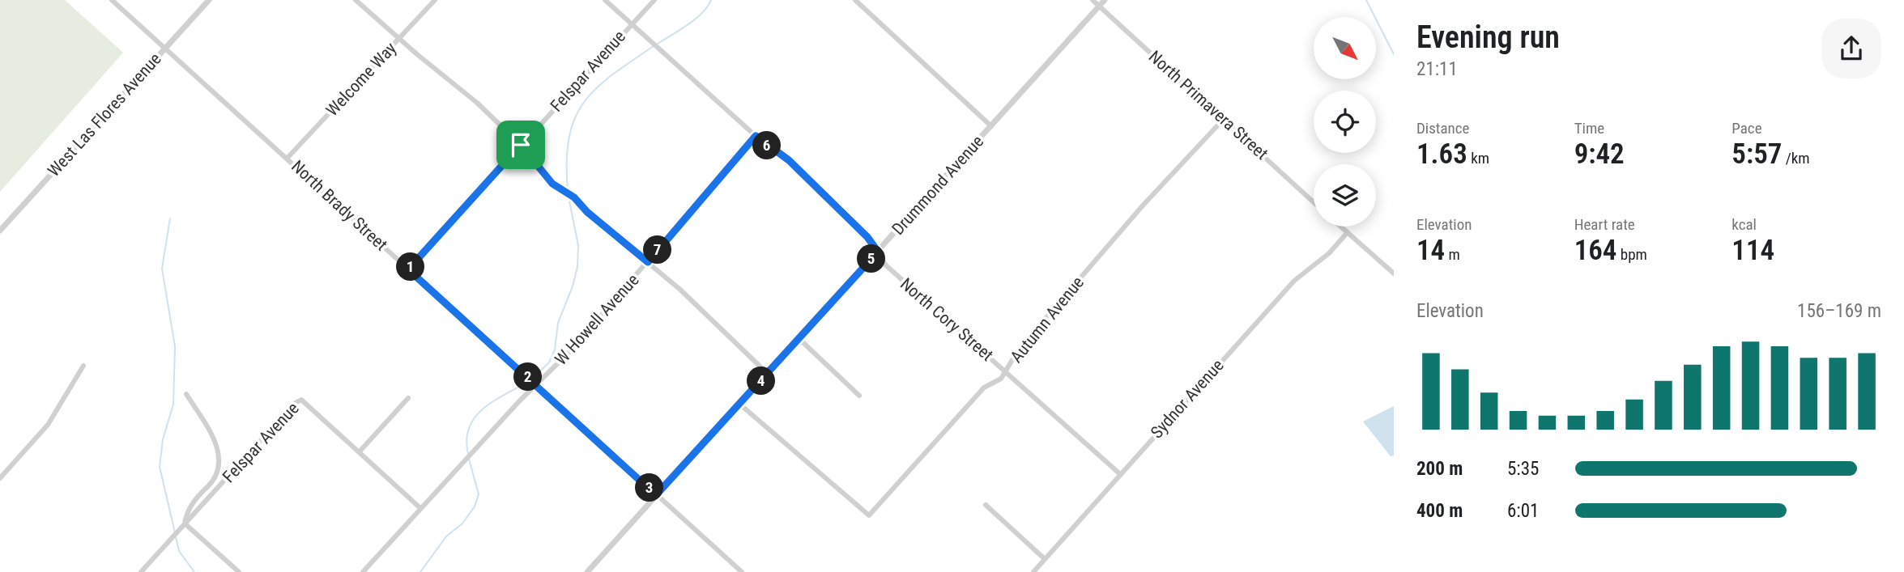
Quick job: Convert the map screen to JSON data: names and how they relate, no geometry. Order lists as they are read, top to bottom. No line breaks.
{"streets":{"street":["Felspar Avenue","Welcome Way","North Primavera Street","West Las Flores Avenue","Drummond Avenue","North Brady Street","W Howell Avenue","North Cory Street","Autumn Avenue","Sydnor Avenue"]},"crossings":[["Felspar Avenue","North Brady Street"],["Felspar Avenue","North Cory Street"],["Welcome Way","North Brady Street"],["North Primavera Street","Drummond Avenue"],["North Primavera Street","Autumn Avenue"],["West Las Flores Avenue","North Brady Street"],["Drummond Avenue","North Brady Street"],["Drummond Avenue","North Cory Street"],["Drummond Avenue","Autumn Avenue"],["North Brady Street","W Howell Avenue"],["W Howell Avenue","North Cory Street"],["North Cory Street","Autumn Avenue"],["North Cory Street","Sydnor Avenue"]],"north":"bottom right","page":{"heading":["Evening run","21:11"],"stats":[["Distance","1.63 km"],["Time","9:42"],["Pace","5:57 /km"],["Elevation","14 m"],["Heart rate","164 bpm"],["kcal","114"]],"pins":["6","7","5","1","2","4","3"],"chart":["Elevation","156–169 m"],"list":[{"name":"200 m","note":"5:35"},{"name":"400 m","note":"6:01"}]}}
